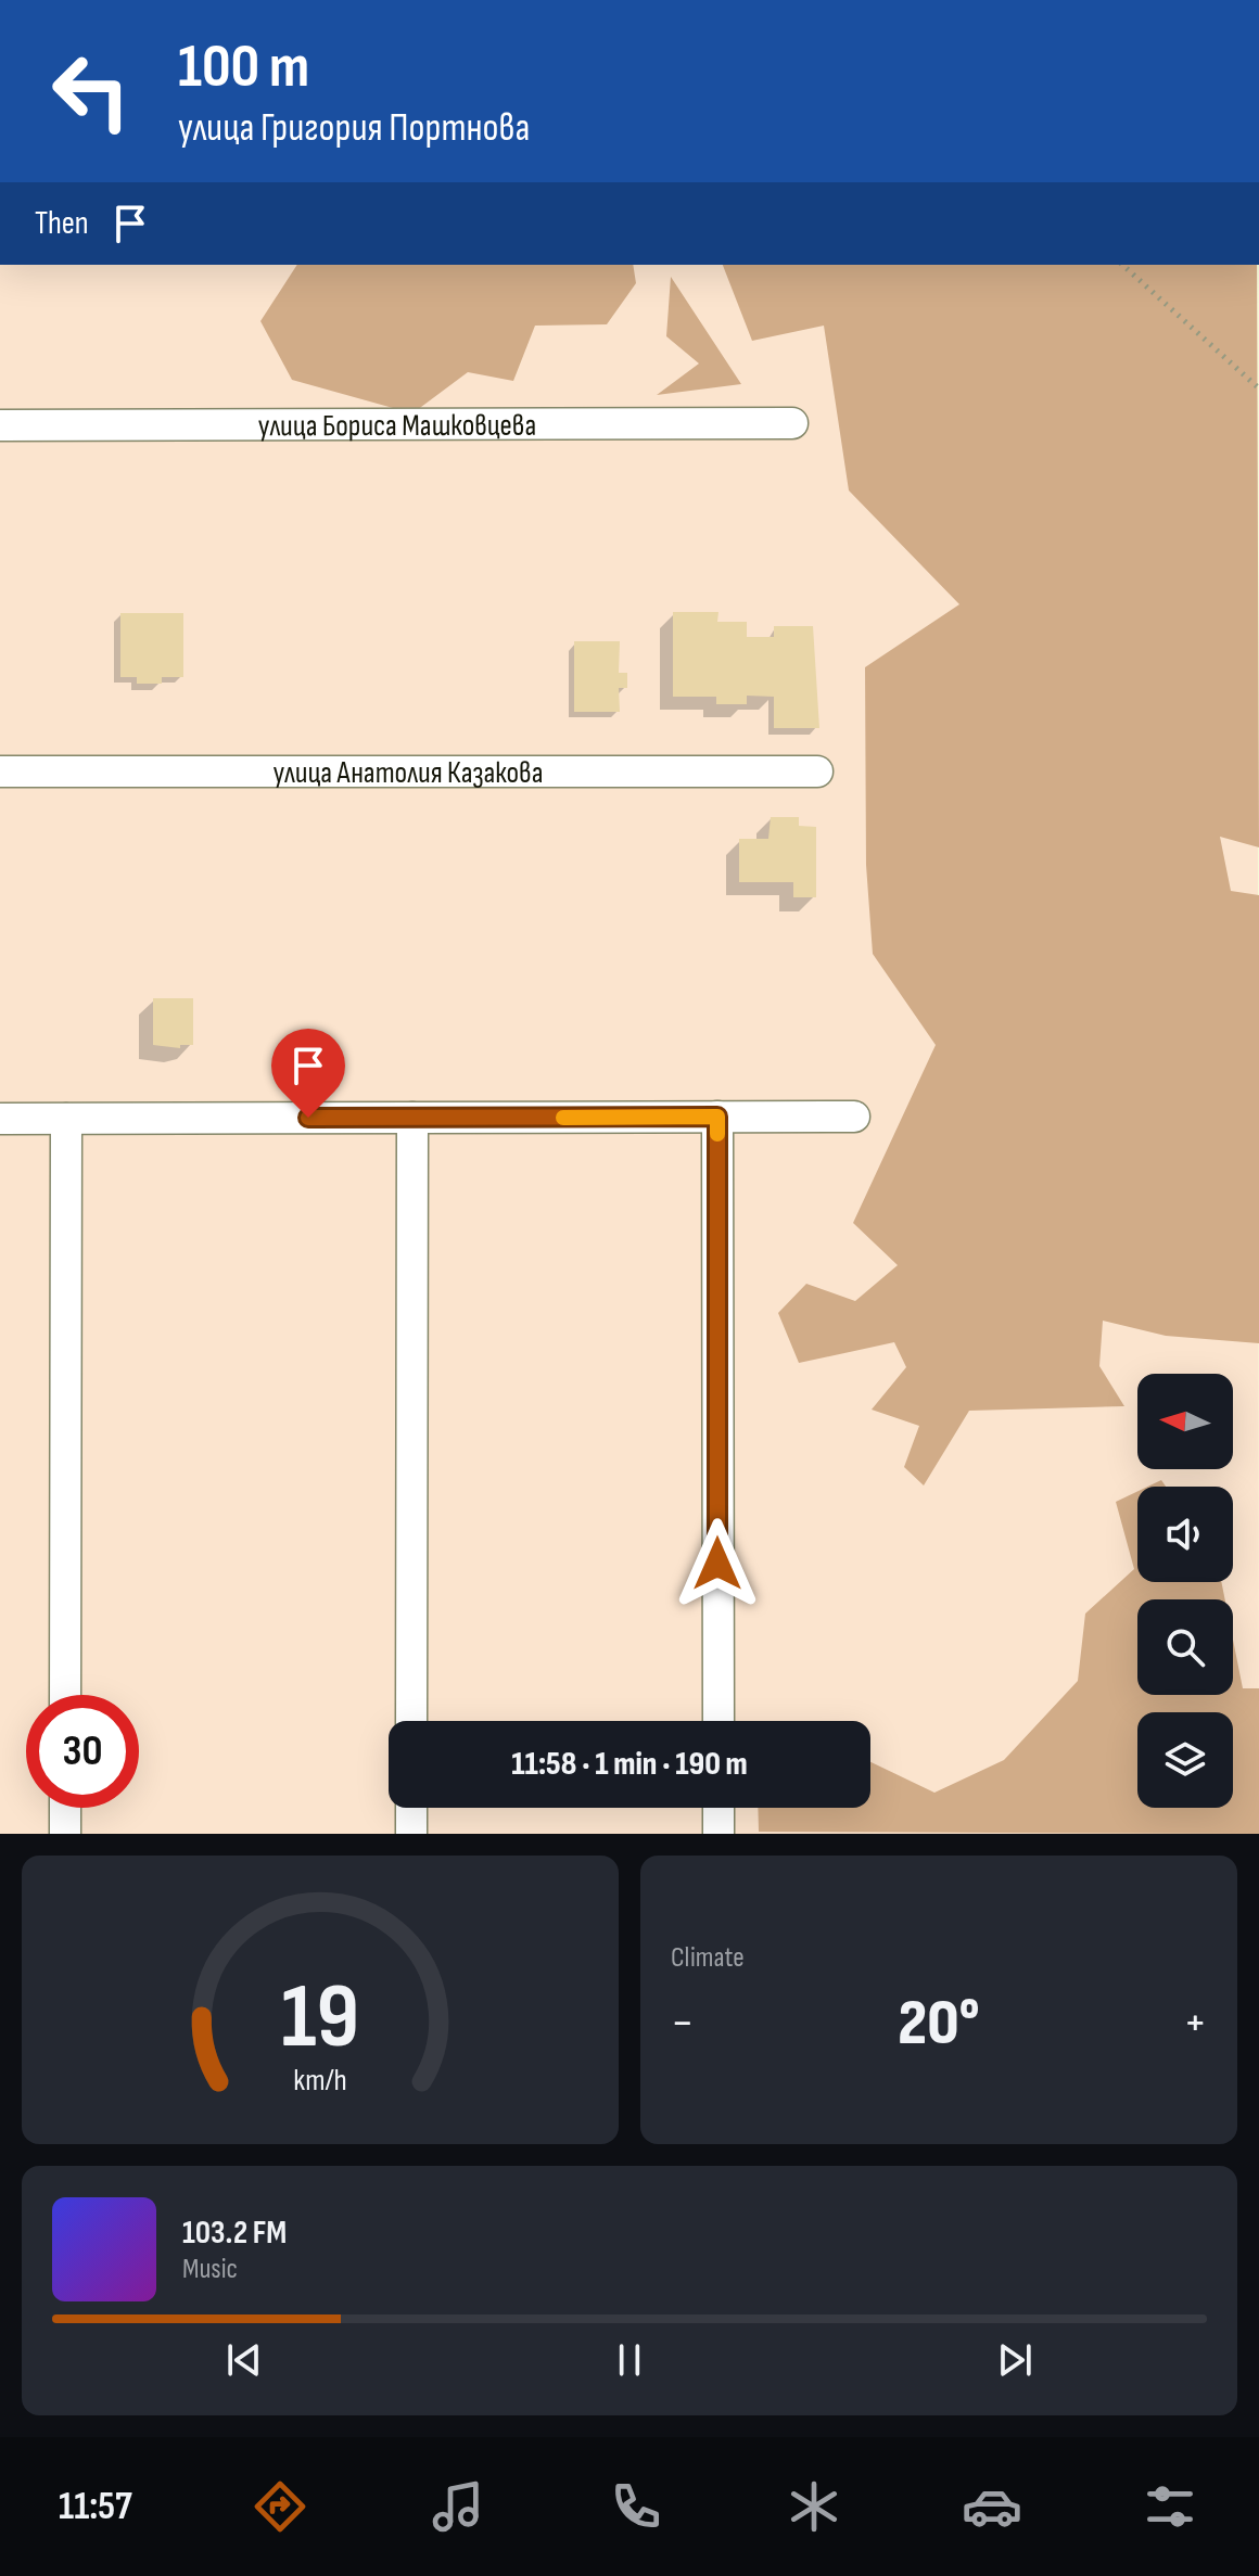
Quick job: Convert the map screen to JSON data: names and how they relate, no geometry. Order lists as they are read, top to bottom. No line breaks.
{"streets":{"street":["улица Бориса Машковцева","улица Анатолия Казакова"]},"north":"left","page":{"turn":["100 m","улица Григория Портнова"],"then":"Then","limit":"30","trip":"11:58 · 1 min · 190 m","tile":"Climate","heat":["−","20°","+"],"song":["103.2 FM","Music"],"tabs":"11:57","gauge":["19","km/h"]}}
